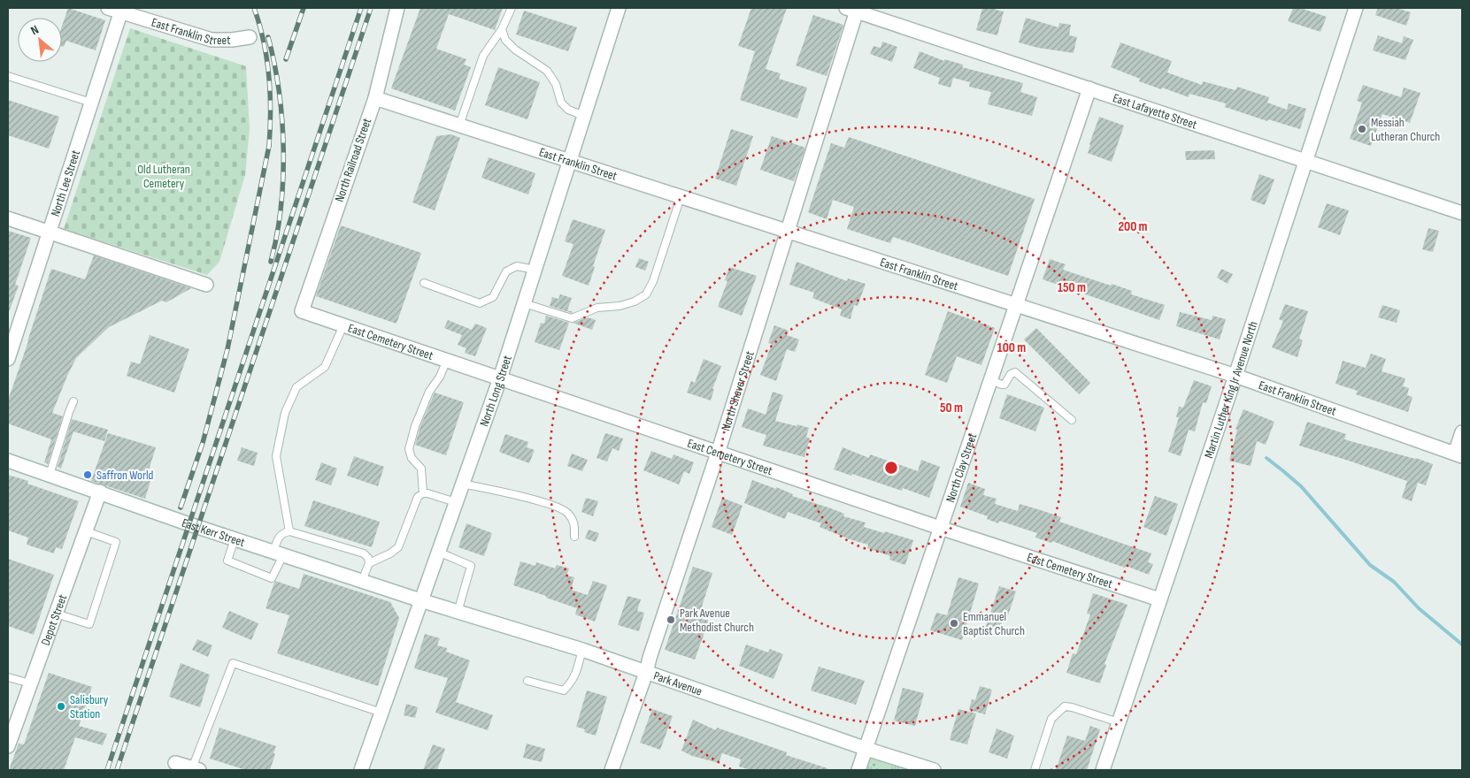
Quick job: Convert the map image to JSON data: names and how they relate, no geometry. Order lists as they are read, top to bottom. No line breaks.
{"streets":{"street":["East Franklin Street","East Lafayette Street","North Railroad Street","North Lee Street","East Cemetery Street","Martin Luther King Jr Avenue North","North Shaver Street","North Long Street","North Clay Street","East Kerr Street","Depot Street","Park Avenue"]},"crossings":[["East Franklin Street","North Railroad Street"],["East Franklin Street","North Lee Street"],["East Franklin Street","Martin Luther King Jr Avenue North"],["East Franklin Street","North Shaver Street"],["East Franklin Street","North Long Street"],["East Franklin Street","North Clay Street"],["East Lafayette Street","Martin Luther King Jr Avenue North"],["East Lafayette Street","North Shaver Street"],["East Lafayette Street","North Clay Street"],["North Railroad Street","East Cemetery Street"],["East Cemetery Street","Martin Luther King Jr Avenue North"],["East Cemetery Street","North Shaver Street"],["East Cemetery Street","North Long Street"],["East Cemetery Street","North Clay Street"],["North Shaver Street","Park Avenue"],["North Long Street","East Kerr Street"],["North Long Street","Park Avenue"],["North Clay Street","Park Avenue"],["East Kerr Street","Depot Street"],["East Kerr Street","Park Avenue"]],"parks":["Old Lutheran Cemetery"],"places":["Messiah Lutheran Church","Saffron World","Park Avenue Methodist Church","Emmanuel Baptist Church","Salisbury Station"],"north":"top left","rings":["200 m","150 m","100 m","50 m"]}
